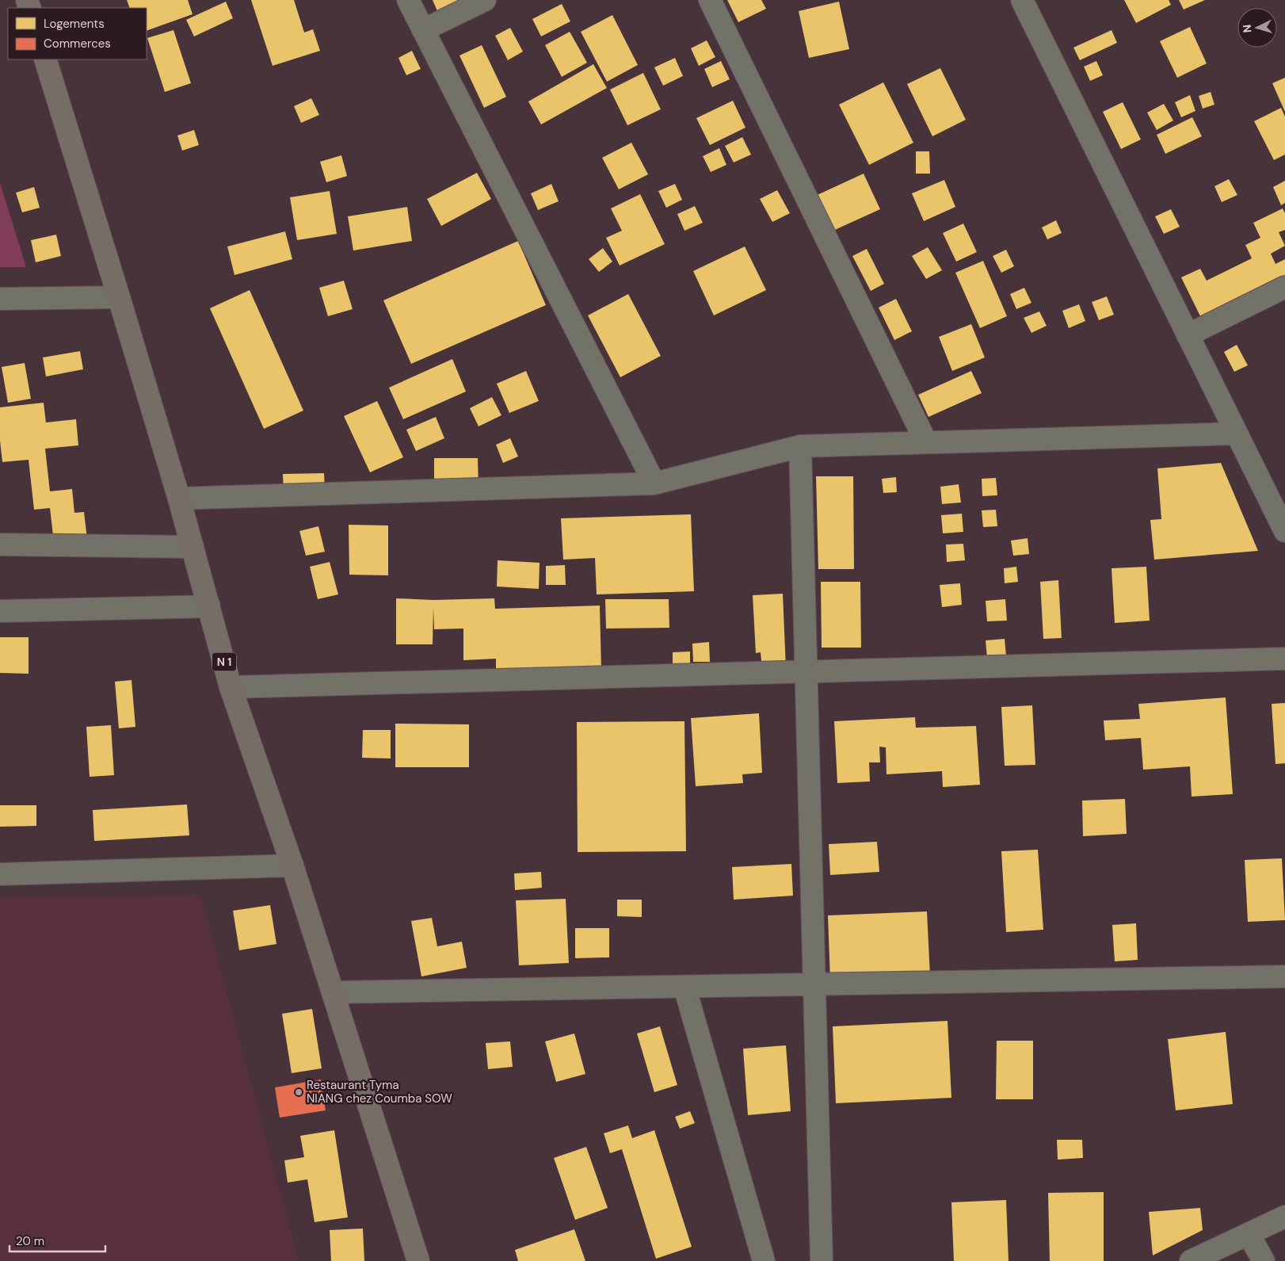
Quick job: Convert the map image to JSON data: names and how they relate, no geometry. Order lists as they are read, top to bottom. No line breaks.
{"streets":{"highway":["N 1"]},"places":["Restaurant Tyma NIANG chez Coumba SOW"],"legend":["Logements","Commerces"],"scale_bar":"20 m","north":"left"}
